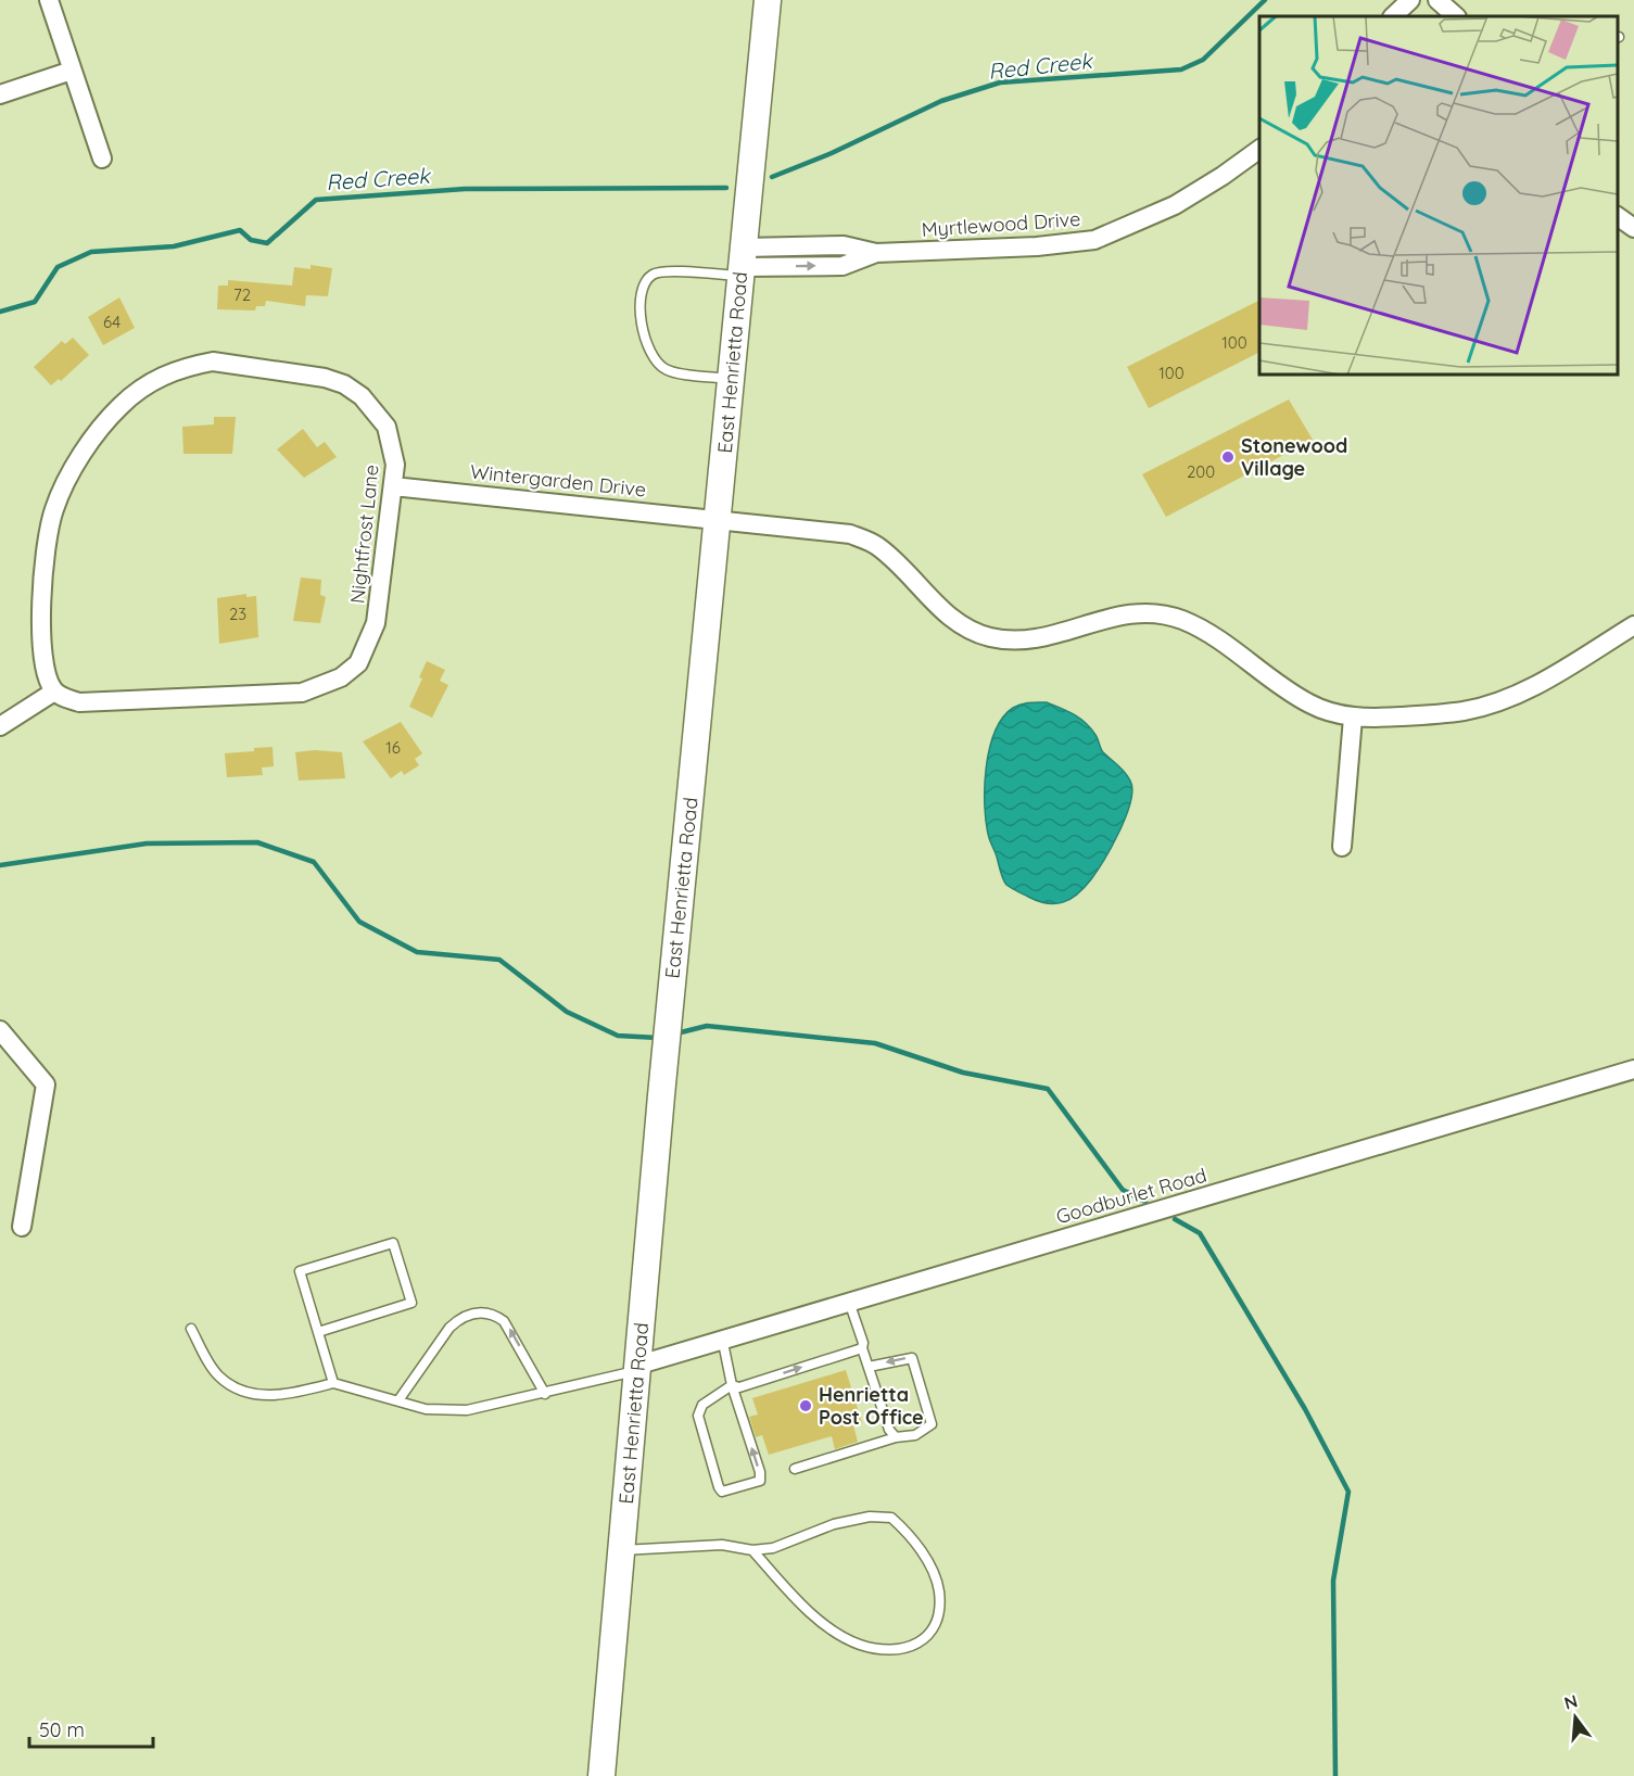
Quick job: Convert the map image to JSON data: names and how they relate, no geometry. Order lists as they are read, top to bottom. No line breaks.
{"streets":{"main road":["East Henrietta Road"],"street":["Myrtlewood Drive","Wintergarden Drive","Nightfrost Lane","Goodburlet Road"]},"crossings":[["Myrtlewood Drive","East Henrietta Road"],["East Henrietta Road","Wintergarden Drive"],["East Henrietta Road","Goodburlet Road"],["Wintergarden Drive","Nightfrost Lane"]],"water":["Red Creek"],"places":["Stonewood Village","Henrietta Post Office"],"house_numbers":["72","64","100","100","200","23","16"],"scale_bar":"50 m","north":"top"}
